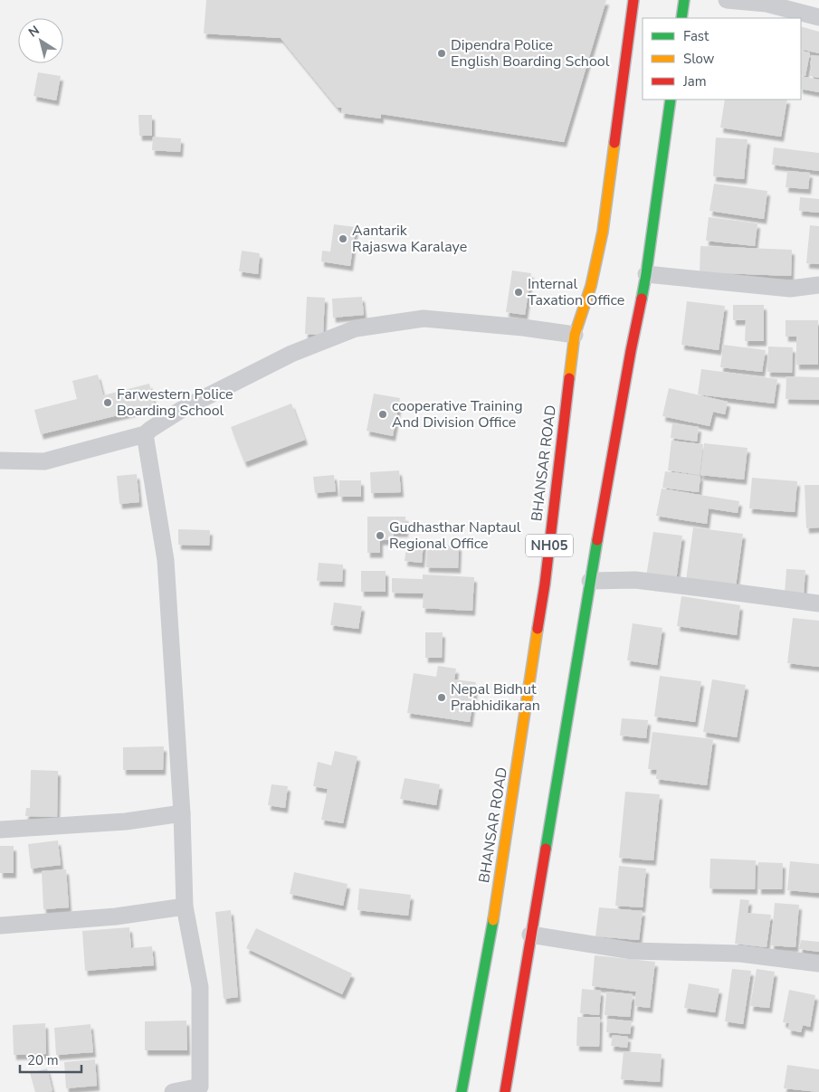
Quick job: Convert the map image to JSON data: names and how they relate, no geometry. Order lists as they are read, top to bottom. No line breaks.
{"streets":{"highway":["BHANSAR ROAD","NH05"]},"places":["Dipendra Police English Boarding School","Aantarik Rajaswa Karalaye","Internal Taxation Office","Farwestern Police Boarding School","cooperative Training And Division Office","Gudhasthar Naptaul Regional Office","Nepal Bidhut Prabhidikaran"],"legend":["Fast","Slow","Jam"],"scale_bar":"20 m","north":"top left"}
